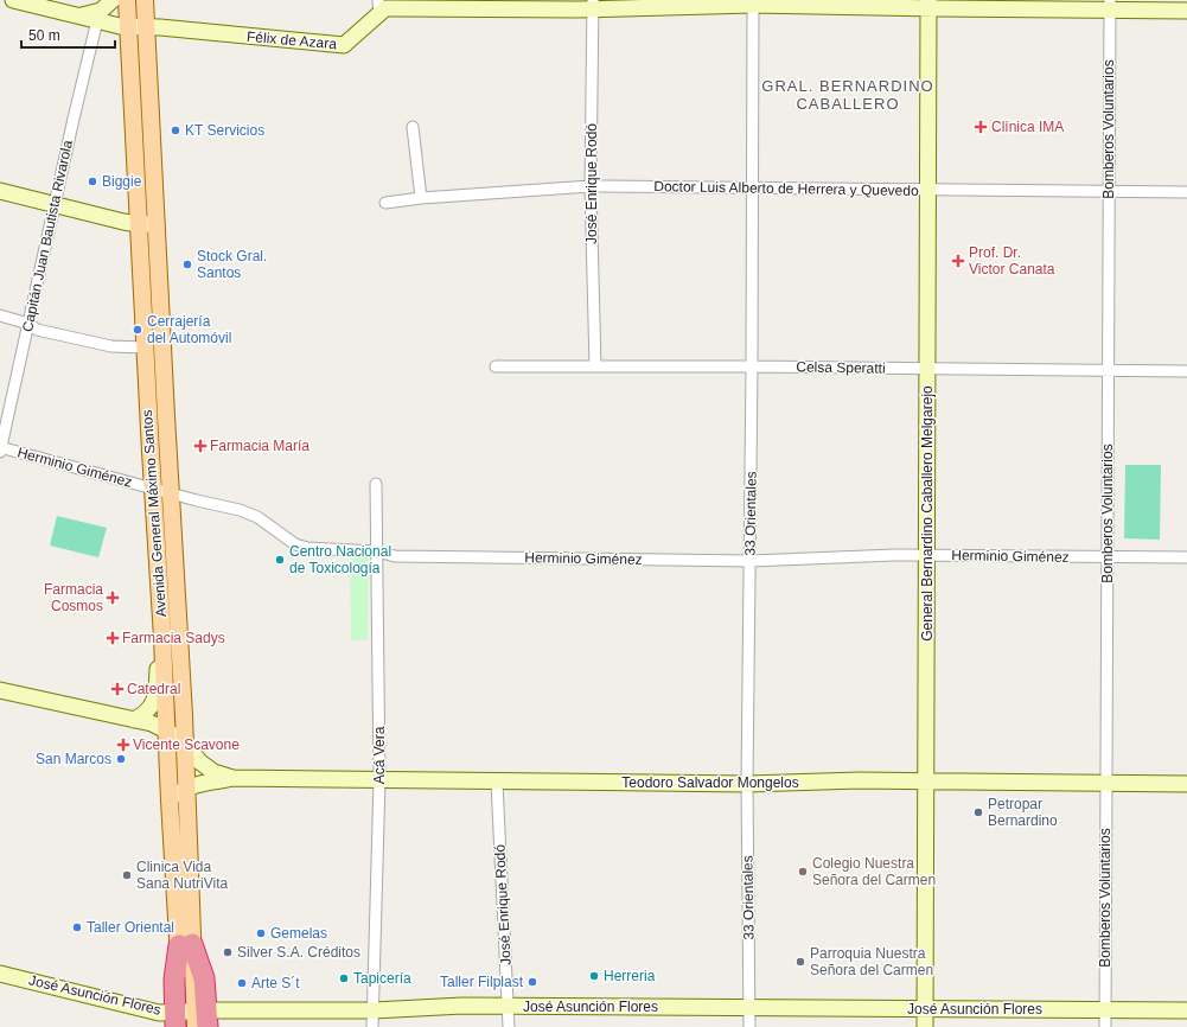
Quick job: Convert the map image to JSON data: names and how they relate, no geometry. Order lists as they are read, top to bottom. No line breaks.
{"streets":{"main road":["Avenida General Máximo Santos"],"street":["Félix de Azara","Bomberos Voluntarios","José Enrique Rodó","Doctor Luis Alberto de Herrera y Quevedo","Capitán Juan Bautista Rivarola","Celsa Speratti","Herminio Giménez","33 Orientales","General Bernardino Caballero Melgarejo","Acá Vera","Teodoro Salvador Mongelos","José Asunción Flores"]},"crossings":[["Félix de Azara","Bomberos Voluntarios"],["Félix de Azara","José Enrique Rodó"],["Félix de Azara","Capitán Juan Bautista Rivarola"],["Félix de Azara","Avenida General Máximo Santos"],["Félix de Azara","33 Orientales"],["Félix de Azara","General Bernardino Caballero Melgarejo"],["Bomberos Voluntarios","Doctor Luis Alberto de Herrera y Quevedo"],["Bomberos Voluntarios","Celsa Speratti"],["Bomberos Voluntarios","Herminio Giménez"],["Bomberos Voluntarios","Teodoro Salvador Mongelos"],["Bomberos Voluntarios","José Asunción Flores"],["José Enrique Rodó","Doctor Luis Alberto de Herrera y Quevedo"],["José Enrique Rodó","Celsa Speratti"],["José Enrique Rodó","Teodoro Salvador Mongelos"],["José Enrique Rodó","José Asunción Flores"],["Doctor Luis Alberto de Herrera y Quevedo","33 Orientales"],["Doctor Luis Alberto de Herrera y Quevedo","General Bernardino Caballero Melgarejo"],["Capitán Juan Bautista Rivarola","Herminio Giménez"],["Celsa Speratti","33 Orientales"],["Celsa Speratti","General Bernardino Caballero Melgarejo"],["Herminio Giménez","Avenida General Máximo Santos"],["Herminio Giménez","33 Orientales"],["Herminio Giménez","General Bernardino Caballero Melgarejo"],["Herminio Giménez","Acá Vera"],["Avenida General Máximo Santos","Teodoro Salvador Mongelos"],["33 Orientales","Teodoro Salvador Mongelos"],["33 Orientales","José Asunción Flores"],["General Bernardino Caballero Melgarejo","Teodoro Salvador Mongelos"],["General Bernardino Caballero Melgarejo","José Asunción Flores"],["Acá Vera","Teodoro Salvador Mongelos"],["Acá Vera","José Asunción Flores"]],"districts":["GRAL. BERNARDINO CABALLERO"],"places":{"health":["Clínica IMA","Prof. Dr. Victor Canata","Farmacia María","Farmacia Cosmos","Farmacia Sadys","Catedral","Vicente Scavone"],"other":["KT Servicios","Biggie","Stock Gral. Santos","Cerrajería del Automóvil","Centro Nacional de Toxicología","San Marcos","Petropar Bernardino","Colegio Nuestra Señora del Carmen","Clinica Vida Sana NutriVita","Taller Oriental","Gemelas","Silver S.A. Créditos","Parroquia Nuestra Señora del Carmen","Herreria","Tapicería","Taller Filplast","Arte S´t"]},"scale_bar":"50 m"}
